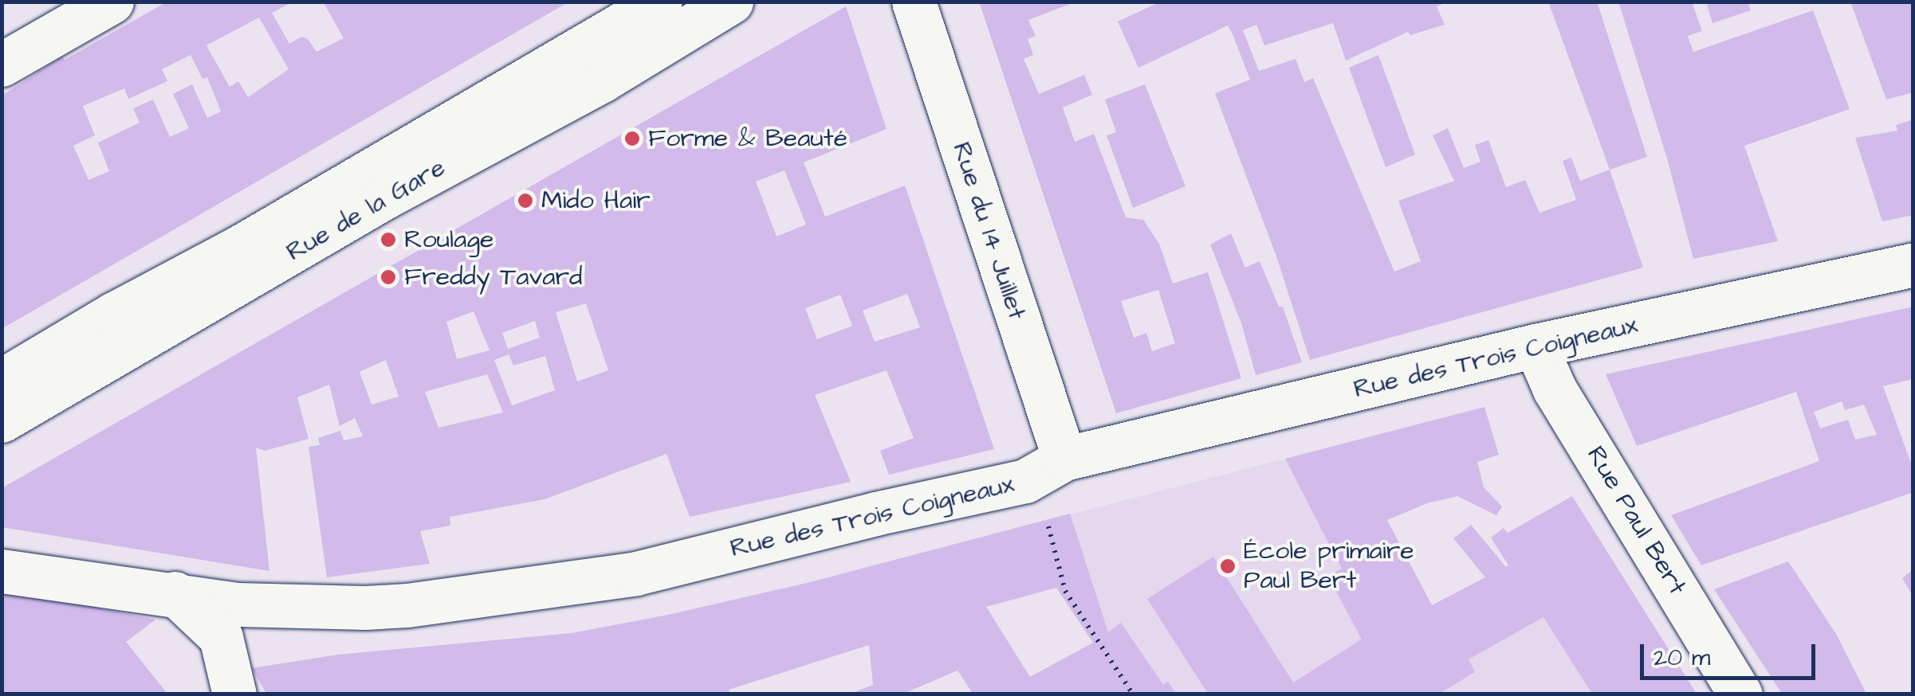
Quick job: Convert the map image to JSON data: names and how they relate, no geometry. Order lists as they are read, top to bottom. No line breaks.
{"streets":{"street":["Rue de la Gare","Rue du 14 Juillet","Rue des Trois Coigneaux","Rue Paul Bert"]},"crossings":[["Rue du 14 Juillet","Rue des Trois Coigneaux"],["Rue des Trois Coigneaux","Rue Paul Bert"]],"places":["Forme & Beauté","Mido Hair","Roulage","Freddy Tavard","École primaire Paul Bert"],"scale_bar":"20 m"}
